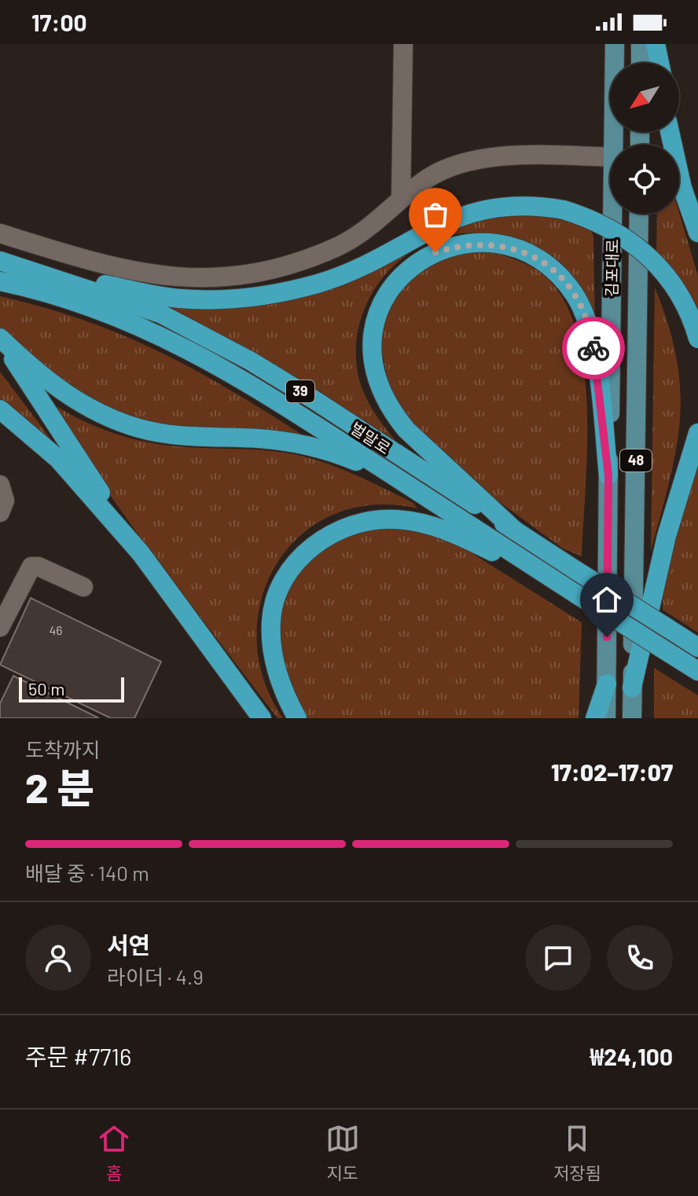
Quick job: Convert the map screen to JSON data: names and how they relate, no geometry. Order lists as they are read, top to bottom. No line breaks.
{"streets":{"highway":["39","벌말로"],"main road":["김포대로","48"]},"house_numbers":["46"],"scale_bar":"50 m","north":"bottom left","page":{"status":"17:00","scale":"50 m","heading":["2 분","도착까지","17:02–17:07"],"panel":["서연","라이더 · 4.9","주문 #7716","₩24,100"],"bar":"배달 중 · 140 m","tabs":["홈","지도","저장됨"]}}
